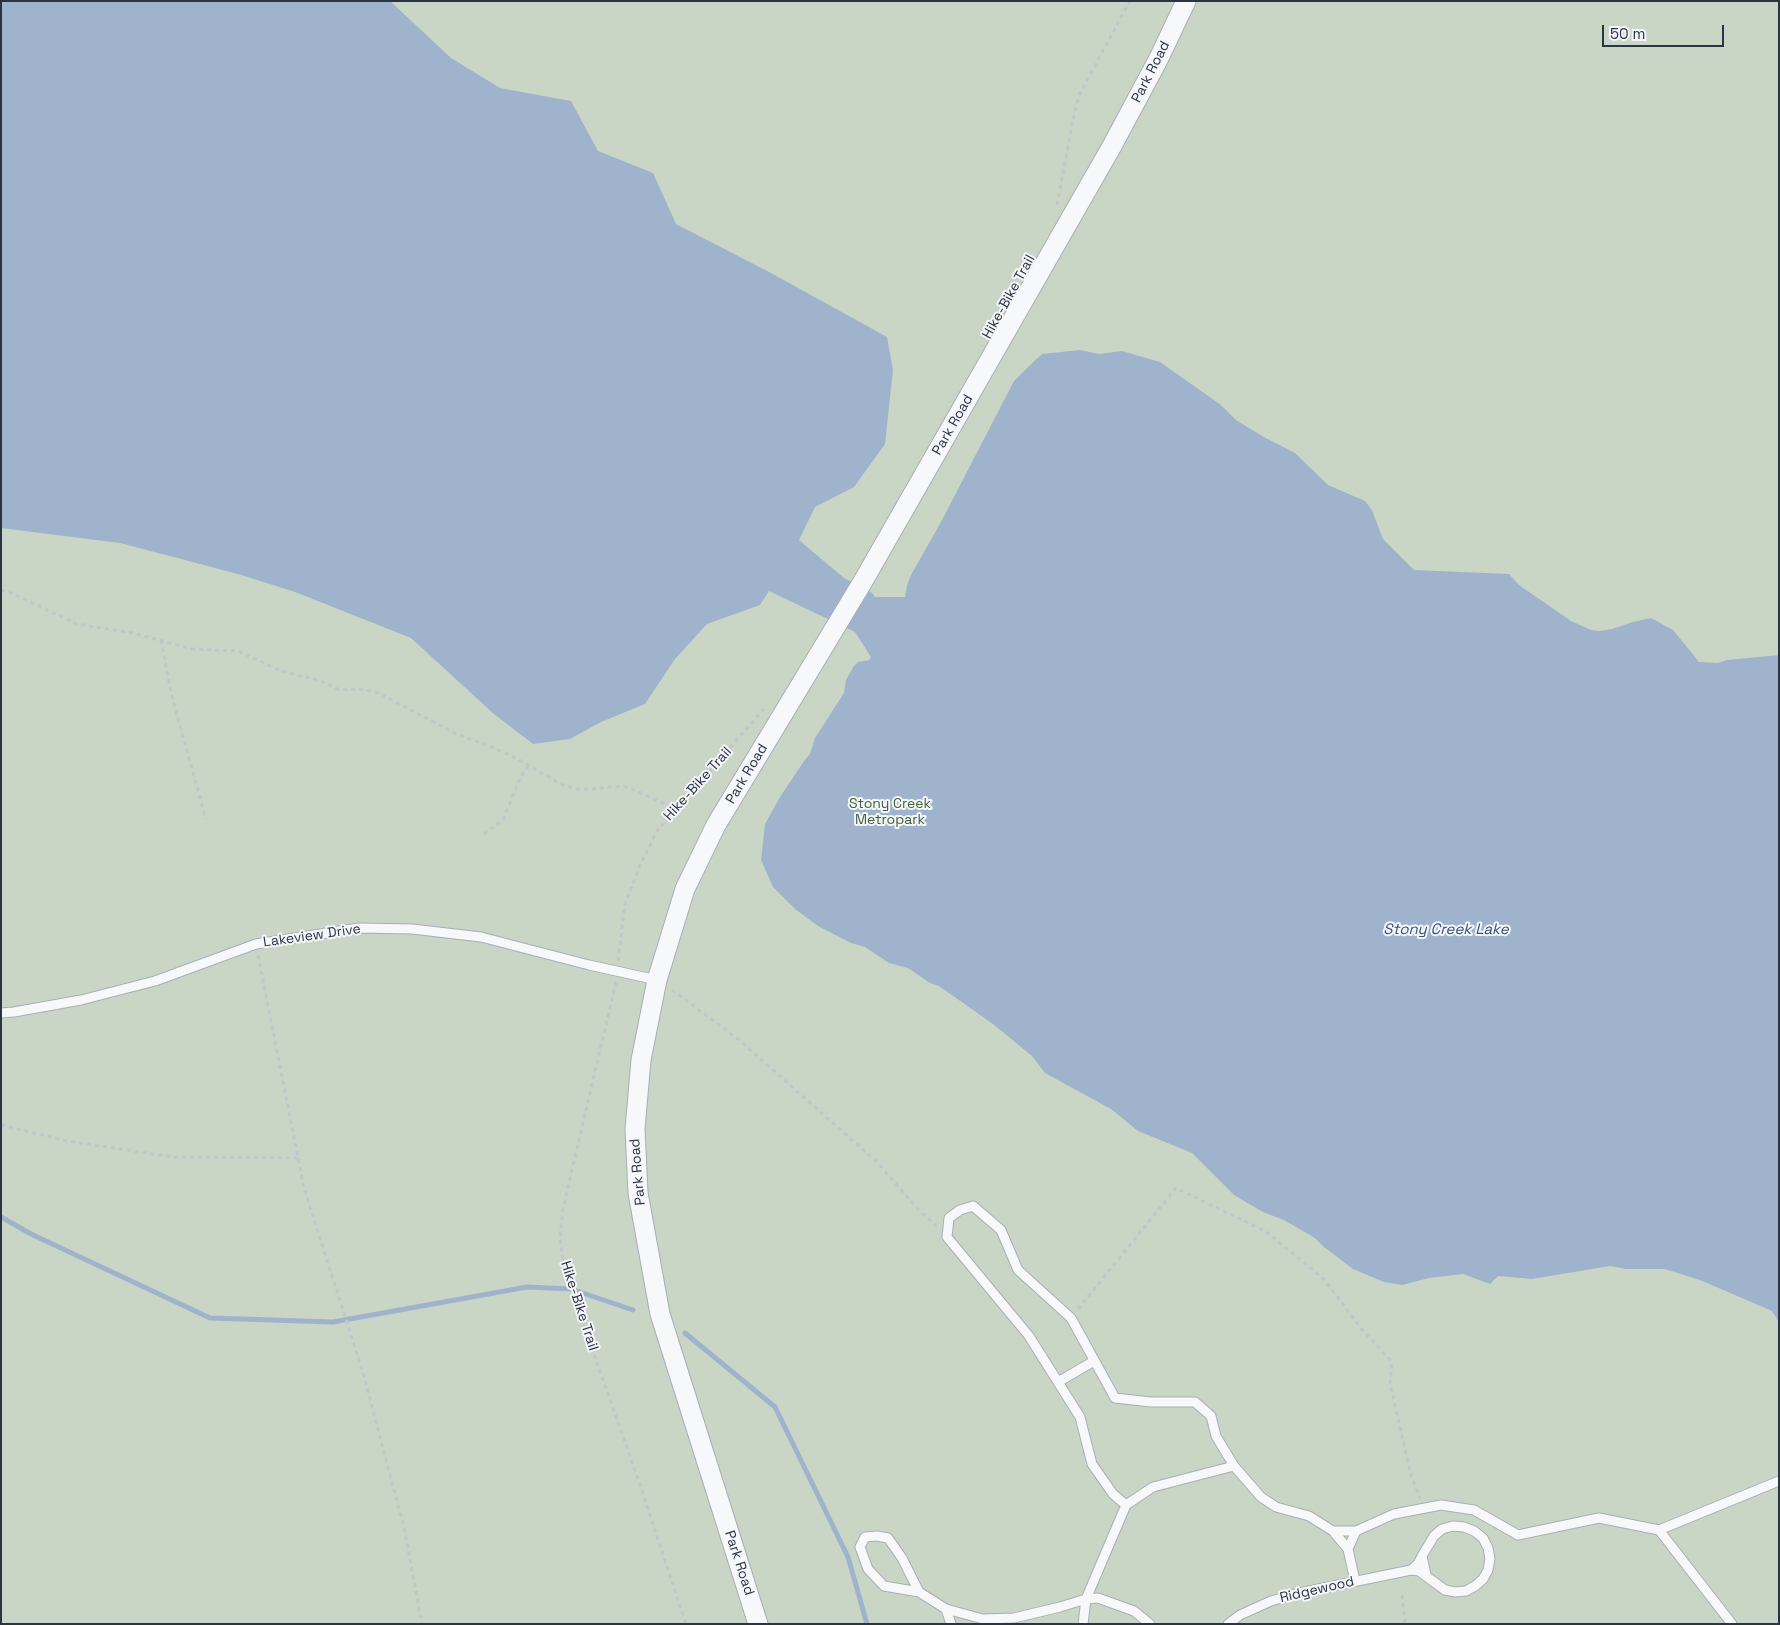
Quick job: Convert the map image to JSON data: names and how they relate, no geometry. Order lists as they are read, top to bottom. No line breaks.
{"streets":{"street":["Park Road"],"lane":["Lakeview Drive","Ridgewood"],"path":["Hike-Bike Trail"]},"crossings":[["Park Road","Lakeview Drive"]],"water":["Stony Creek Lake"],"parks":["Stony Creek Metropark"],"scale_bar":"50 m"}
